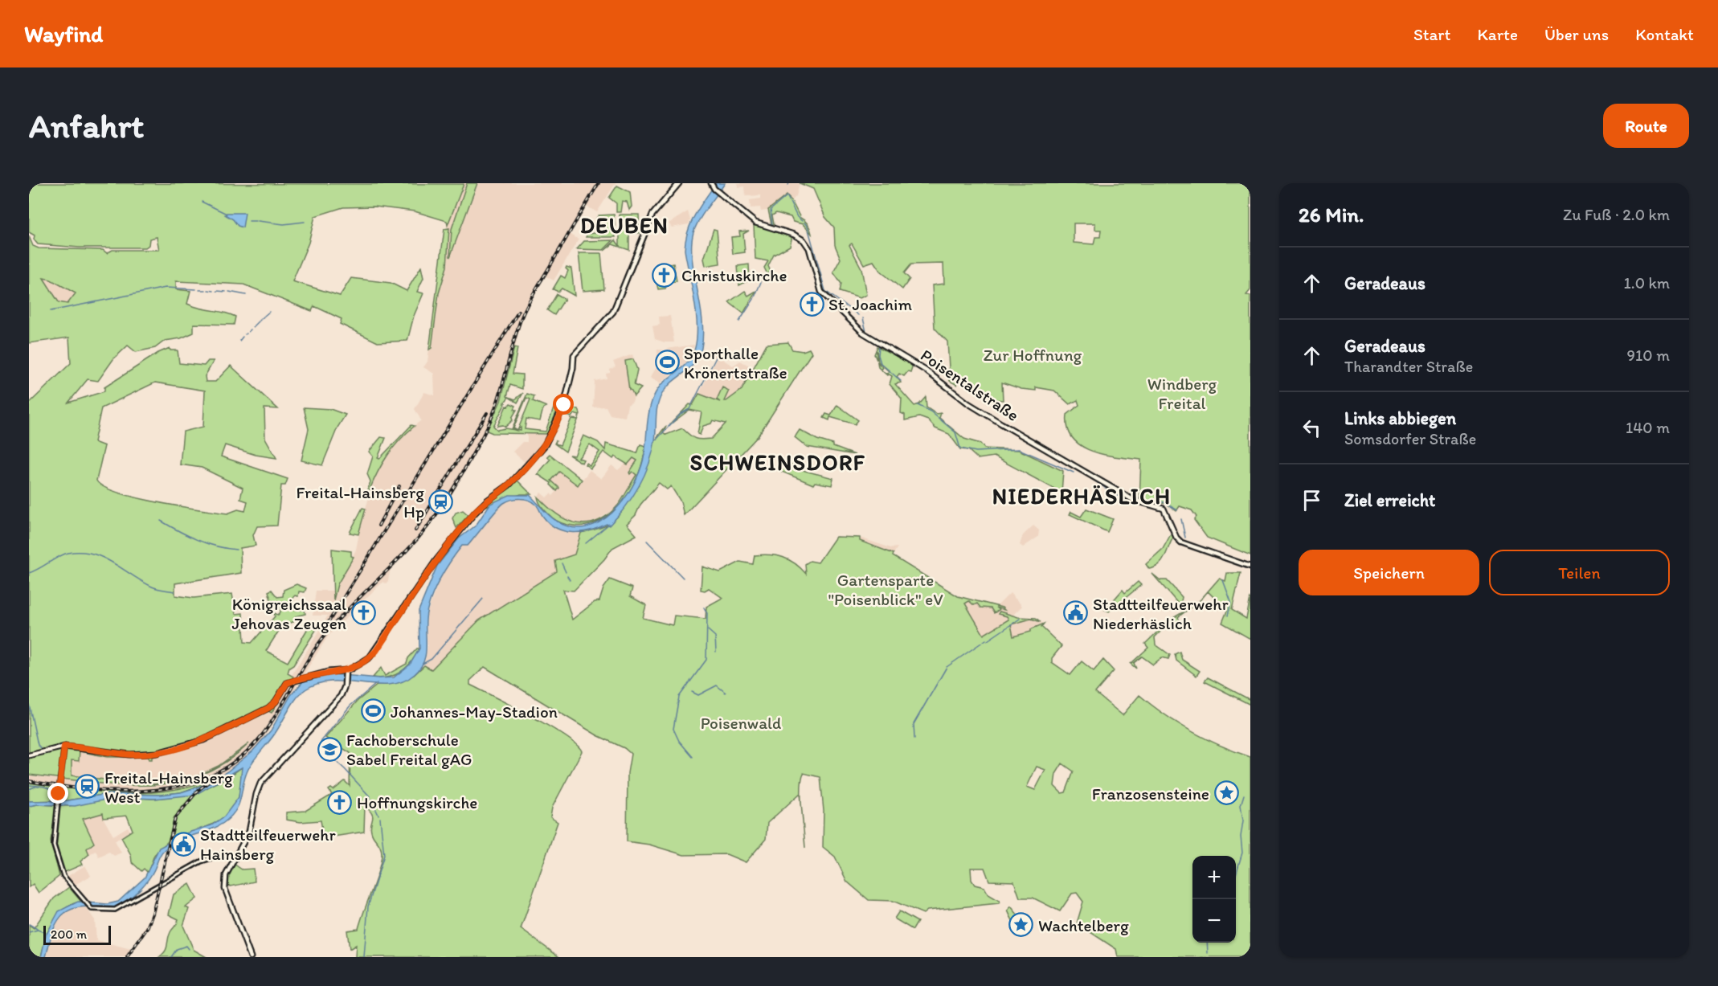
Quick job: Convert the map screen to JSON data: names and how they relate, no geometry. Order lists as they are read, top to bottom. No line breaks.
{"streets":{"main road":["Poisentalstraße"]},"districts":["DEUBEN","SCHWEINSDORF","NIEDERHÄSLICH"],"parks":["Zur Hoffnung","Windberg Freital","Gartensparte \"Poisenblick\" eV","Poisenwald"],"places":{"church":["Christuskirche","St. Joachim","Königreichssaal Jehovas Zeugen","Hoffnungskirche"],"sports":["Sporthalle Krönertstraße","Johannes-May-Stadion"],"station":["Freital-Hainsberg Hp","Freital-Hainsberg West"],"public building":["Stadtteilfeuerwehr Niederhäslich","Stadtteilfeuerwehr Hainsberg"],"school or university":["Fachoberschule Sabel Freital gAG"],"place":["Franzosensteine","Wachtelberg"]},"scale_bar":"200 m","page":{"header":"Wayfind","nav":["Start","Karte","Über uns","Kontakt"],"buttons":["Route",["Speichern","Teilen"]],"title":"Anfahrt","heading":["26 Min.","Zu Fuß · 2.0 km"],"list":[["Geradeaus","1.0 km"],["Geradeaus","Tharandter Straße","910 m"],["Links abbiegen","Somsdorfer Straße","140 m"],"Ziel erreicht"],"map_buttons":["+","−"],"scale":"200 m"}}
